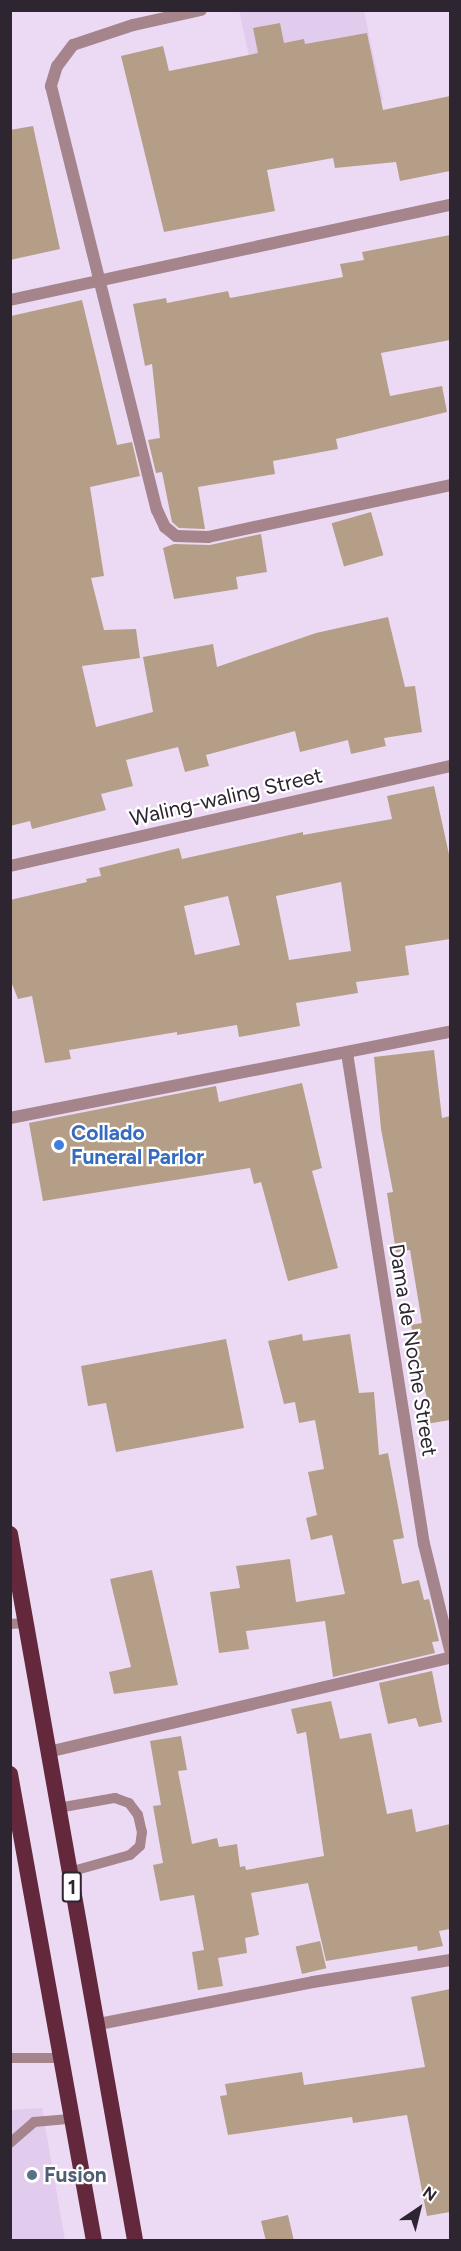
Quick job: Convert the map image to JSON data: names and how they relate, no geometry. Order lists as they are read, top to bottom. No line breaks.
{"streets":{"highway":["1"],"street":["Waling-waling Street","Dama de Noche Street"]},"places":["Collado Funeral Parlor","Fusion"],"north":"top right"}
